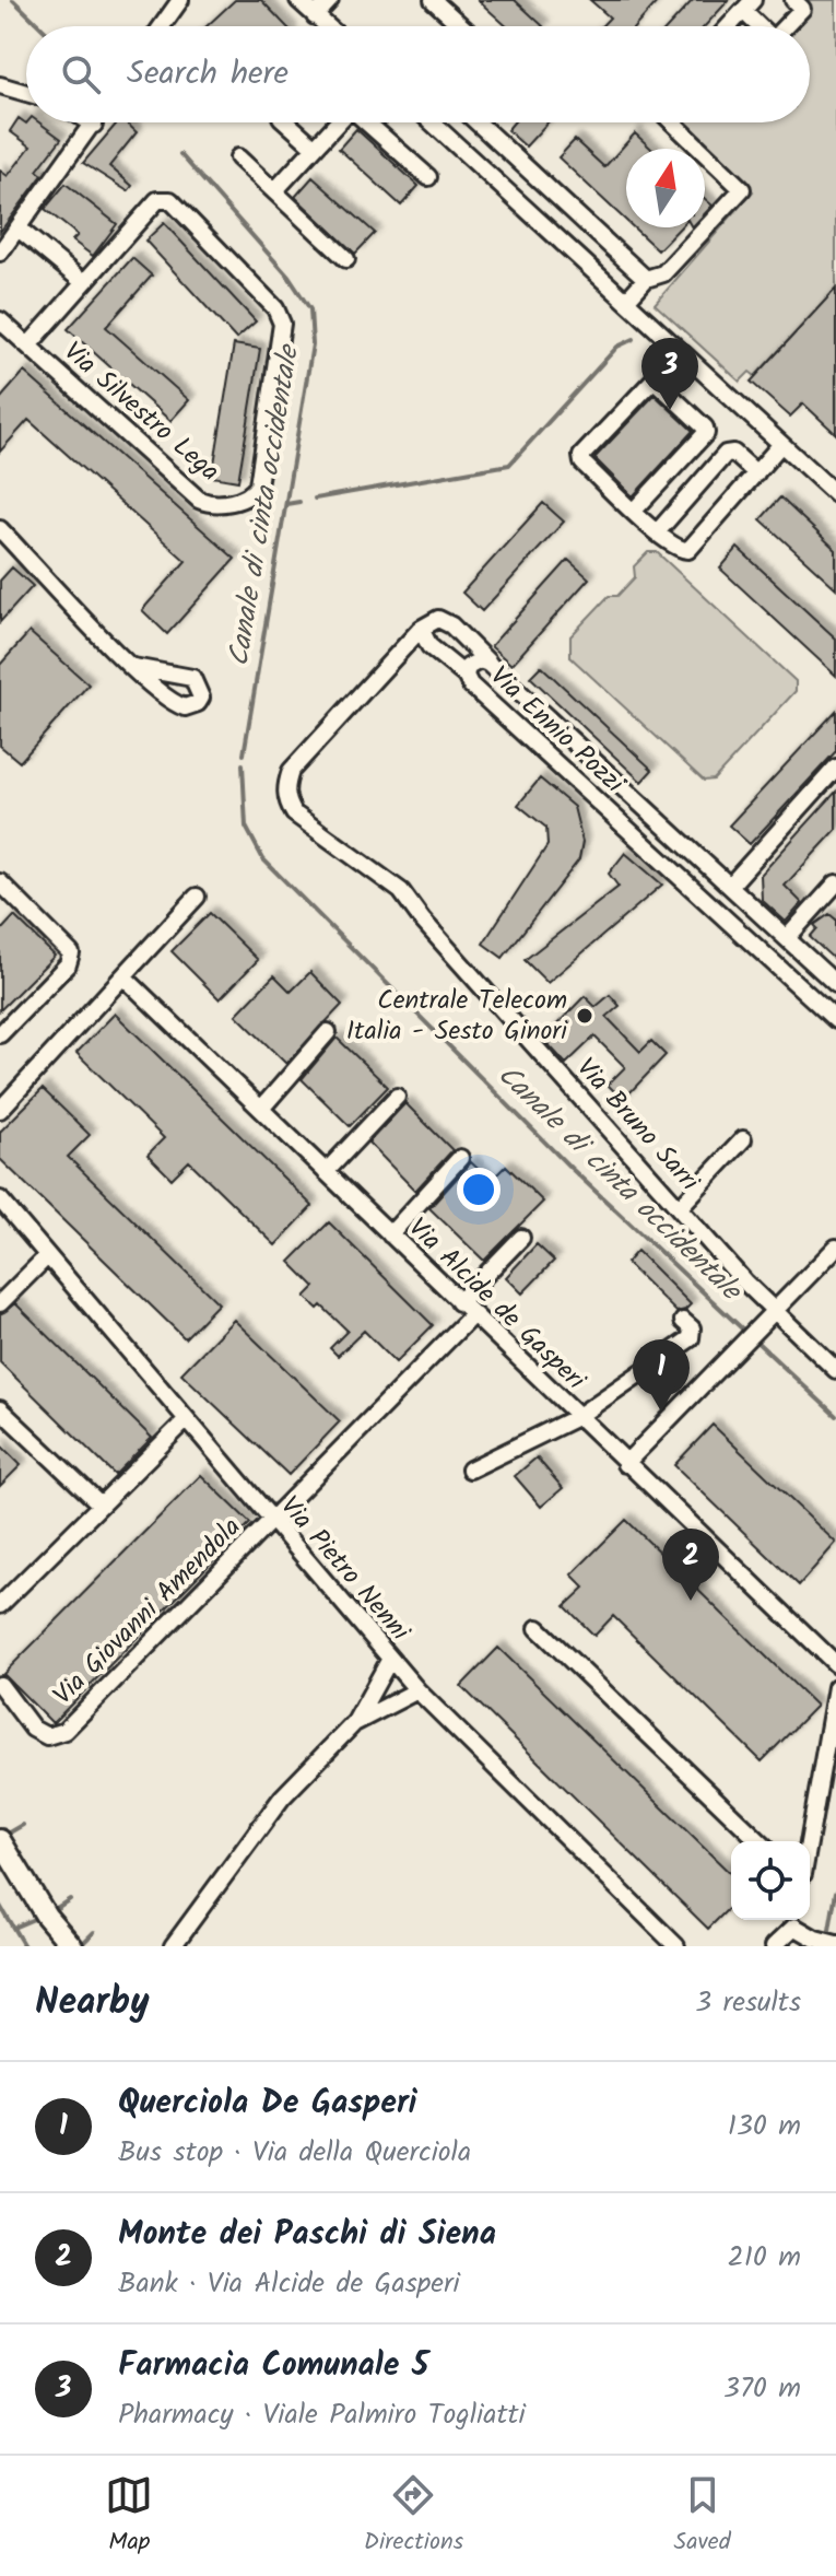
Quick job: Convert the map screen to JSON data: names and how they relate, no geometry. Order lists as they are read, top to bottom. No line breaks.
{"streets":{"street":["Via Silvestro Lega","Via Ennio Pozzi","Via Bruno Sarri","Via Alcide de Gasperi","Via Pietro Nenni","Via Giovanni Amendola"]},"crossings":[["Via Alcide de Gasperi","Via Giovanni Amendola"],["Via Pietro Nenni","Via Giovanni Amendola"]],"water":["Canale di cinta occidentale"],"places":["Centrale Telecom Italia - Sesto Ginori"],"north":"top","page":{"search":"Search here","pins":["3","1","2"],"heading":["Nearby","3 results"],"list":[{"mark":"1","name":"Querciola De Gasperi","note":"Bus stop · Via della Querciola","value":"130 m"},{"mark":"2","name":"Monte dei Paschi di Siena","note":"Bank · Via Alcide de Gasperi","value":"210 m"},{"mark":"3","name":"Farmacia Comunale 5","note":"Pharmacy · Viale Palmiro Togliatti","value":"370 m"}],"nav":["Map","Directions","Saved"]}}
